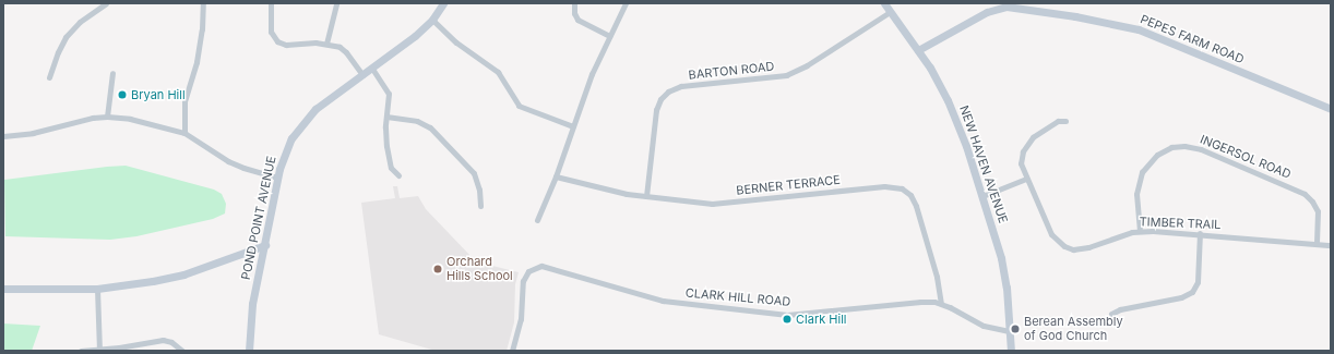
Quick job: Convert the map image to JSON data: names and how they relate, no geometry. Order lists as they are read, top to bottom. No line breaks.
{"streets":{"main road":["PEPES FARM ROAD","NEW HAVEN AVENUE","POND POINT AVENUE"],"street":["BARTON ROAD","INGERSOL ROAD","BERNER TERRACE","TIMBER TRAIL","CLARK HILL ROAD"]},"crossings":[["PEPES FARM ROAD","NEW HAVEN AVENUE"],["BARTON ROAD","NEW HAVEN AVENUE"],["BARTON ROAD","BERNER TERRACE"],["INGERSOL ROAD","TIMBER TRAIL"],["NEW HAVEN AVENUE","CLARK HILL ROAD"],["BERNER TERRACE","CLARK HILL ROAD"]],"places":["Bryan Hill","Orchard Hills School","Clark Hill","Berean Assembly of God Church"]}
